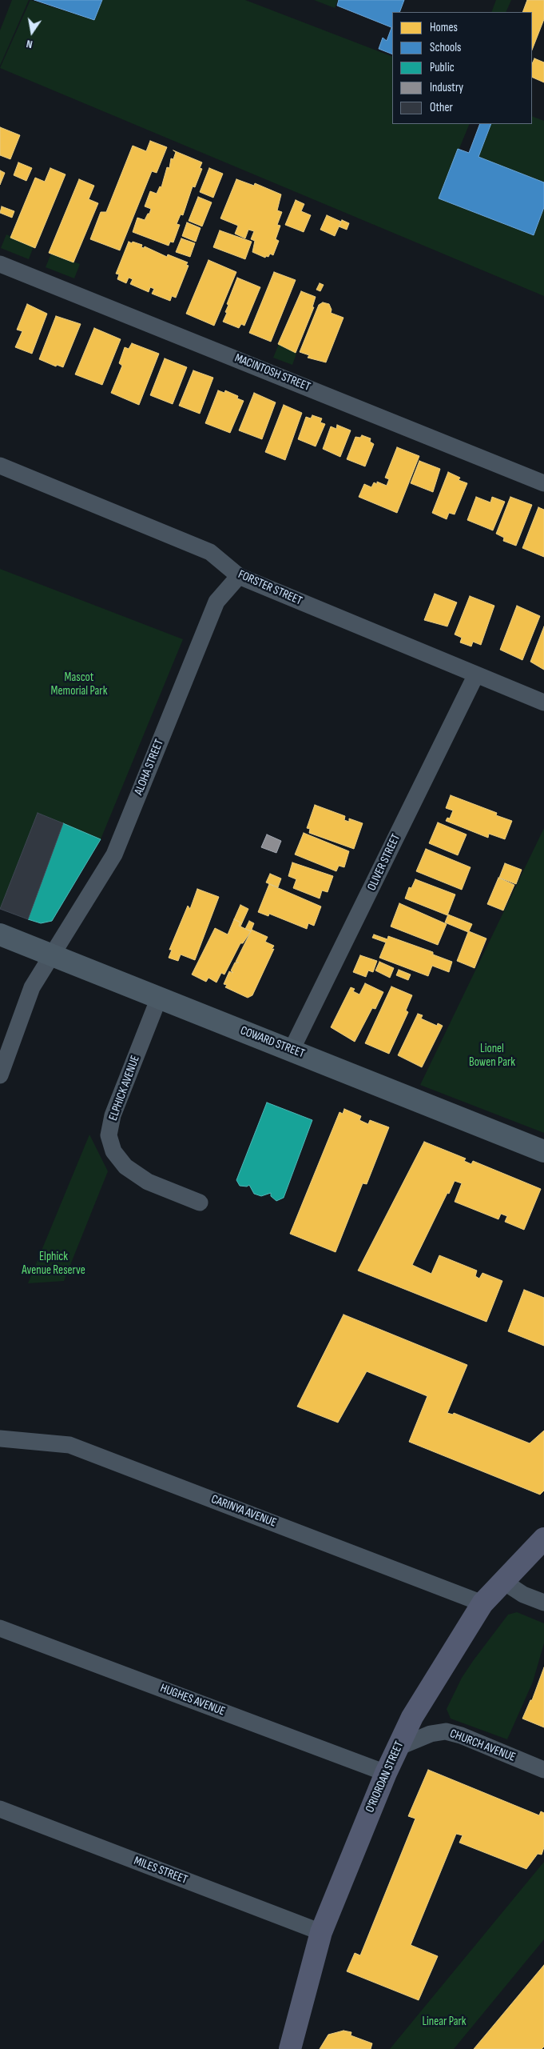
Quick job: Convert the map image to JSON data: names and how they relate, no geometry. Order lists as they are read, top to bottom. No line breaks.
{"streets":{"main road":["O'RIORDAN STREET"],"street":["MACINTOSH STREET","FORSTER STREET","ALOHA STREET","OLIVER STREET","COWARD STREET","ELPHICK AVENUE","CARINYA AVENUE","HUGHES AVENUE","CHURCH AVENUE","MILES STREET"]},"crossings":[["FORSTER STREET","ALOHA STREET"],["FORSTER STREET","OLIVER STREET"],["ALOHA STREET","COWARD STREET"],["OLIVER STREET","COWARD STREET"],["COWARD STREET","ELPHICK AVENUE"],["CARINYA AVENUE","O'RIORDAN STREET"],["HUGHES AVENUE","O'RIORDAN STREET"],["CHURCH AVENUE","O'RIORDAN STREET"],["O'RIORDAN STREET","MILES STREET"]],"parks":["Mascot Memorial Park","Lionel Bowen Park","Elphick Avenue Reserve","Linear Park"],"legend":["Homes","Schools","Public","Industry","Other"],"north":"bottom"}
